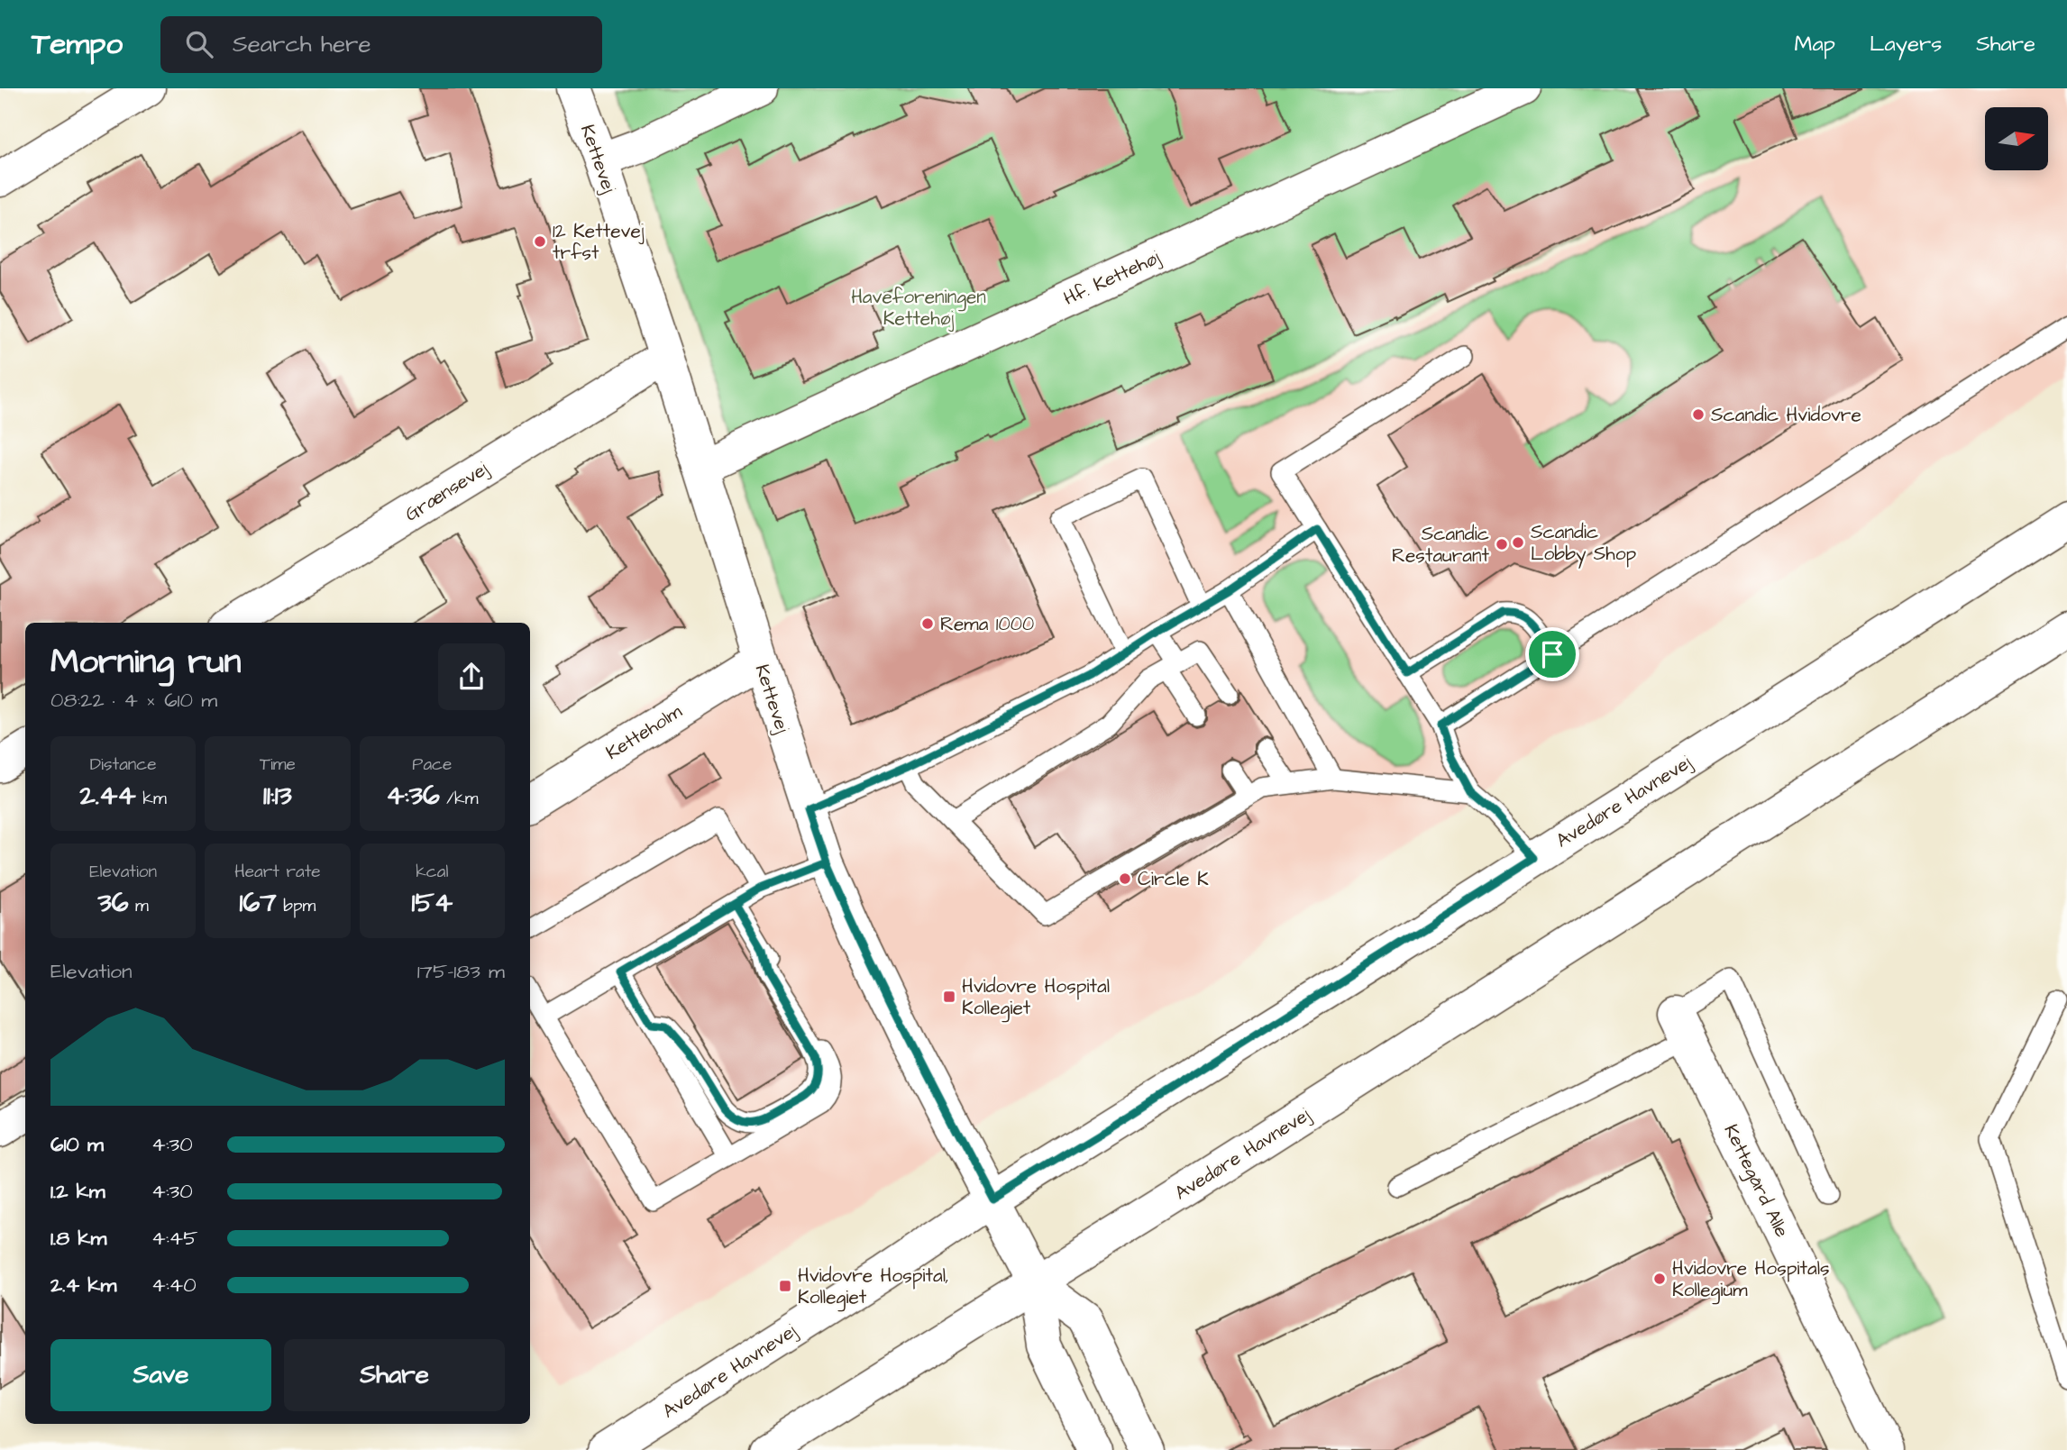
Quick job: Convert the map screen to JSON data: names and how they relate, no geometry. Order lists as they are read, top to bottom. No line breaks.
{"streets":{"street":["Kettevej","Hf. Kettehøj","Grænsevej","Ketteholm","Avedøre Havnevej","Kettegård Alle"]},"crossings":[["Kettevej","Hf. Kettehøj"],["Kettevej","Grænsevej"],["Kettevej","Ketteholm"],["Kettevej","Avedøre Havnevej"]],"parks":["Haveforeningen Kettehøj"],"places":{"other":["12 Kettevej trfst","Scandic Hvidovre","Scandic Lobby Shop","Scandic Restaurant","Rema 1000","Circle K","Hvidovre Hospitals Kollegium"],"transit":["Hvidovre Hospital Kollegiet","Hvidovre Hospital, Kollegiet"]},"north":"right","page":{"header":"Tempo","search":"Search here","nav":["Map","Layers","Share"],"heading":["Morning run","08:22 · 4 × 610 m"],"stats":[["Distance","2.44 km"],["Time","11:13"],["Pace","4:36 /km"],["Elevation","36 m"],["Heart rate","167 bpm"],["kcal","154"]],"chart":["Elevation","175–183 m"],"list":[{"name":"610 m","note":"4:30"},{"name":"1.2 km","note":"4:30"},{"name":"1.8 km","note":"4:45"},{"name":"2.4 km","note":"4:40"}],"buttons":["Save","Share"]}}
